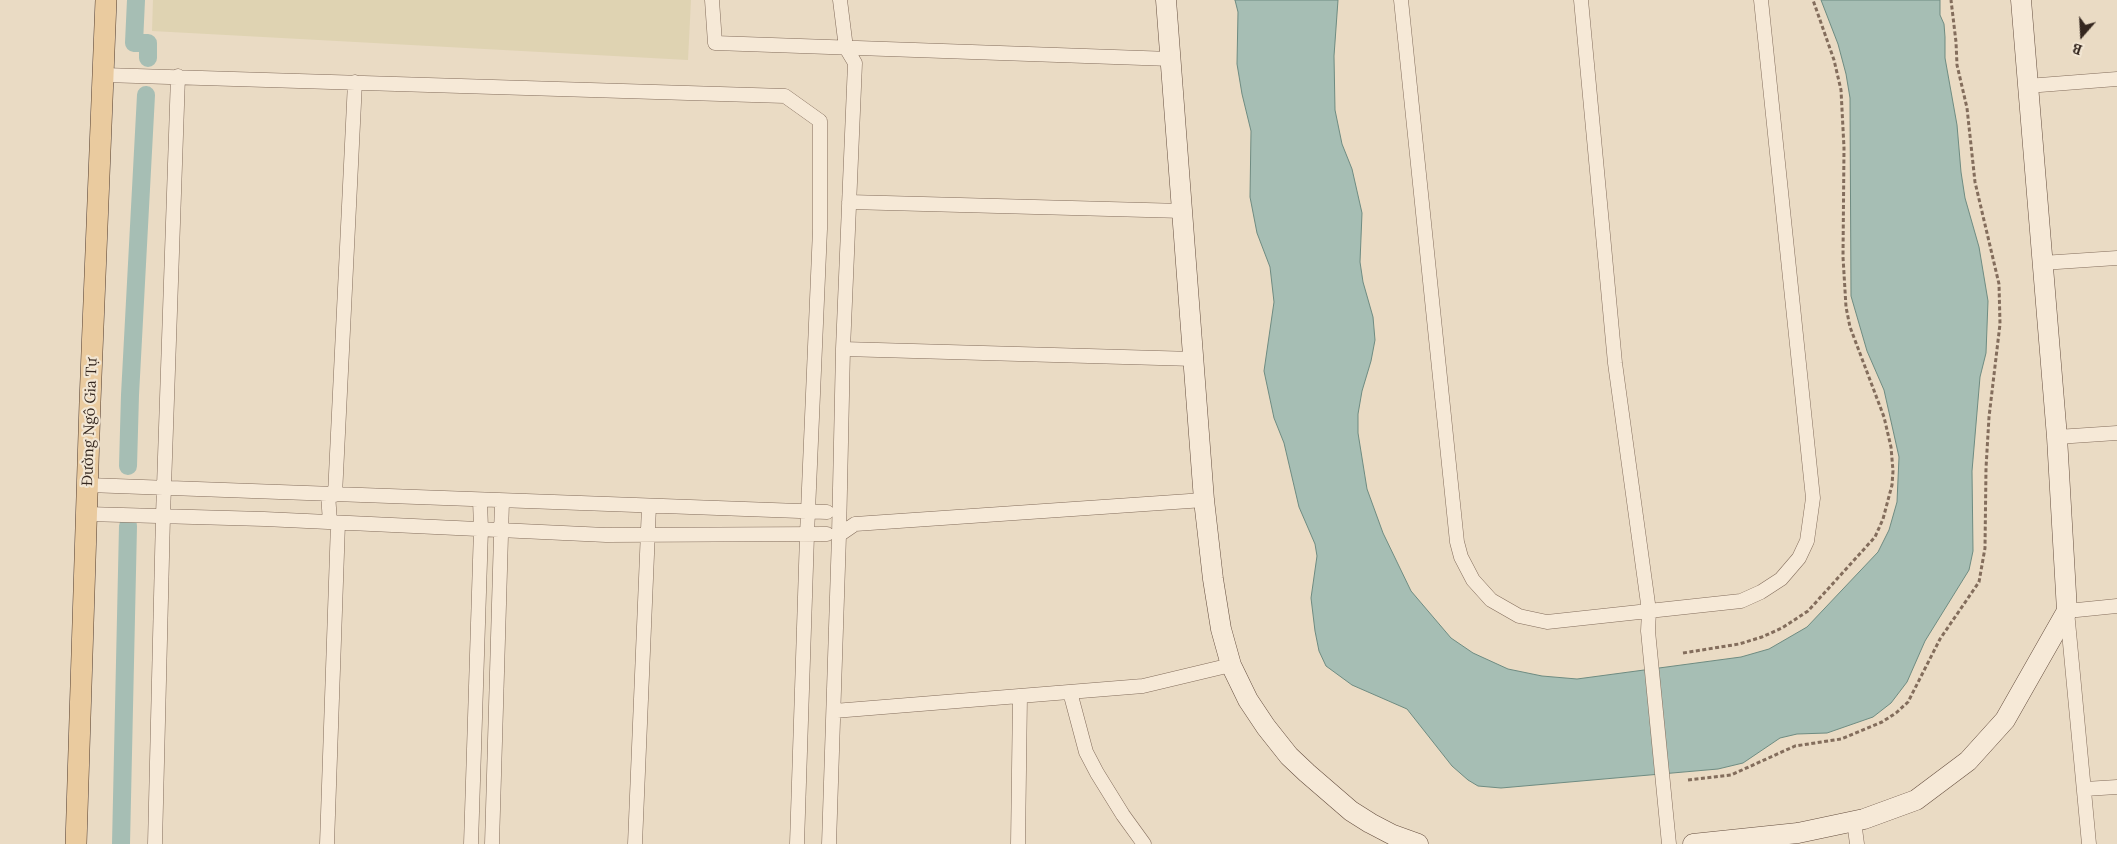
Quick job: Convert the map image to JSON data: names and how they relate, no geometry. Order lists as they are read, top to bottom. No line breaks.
{"streets":{"main road":["Đường Ngô Gia Tự"]},"north":"bottom"}
